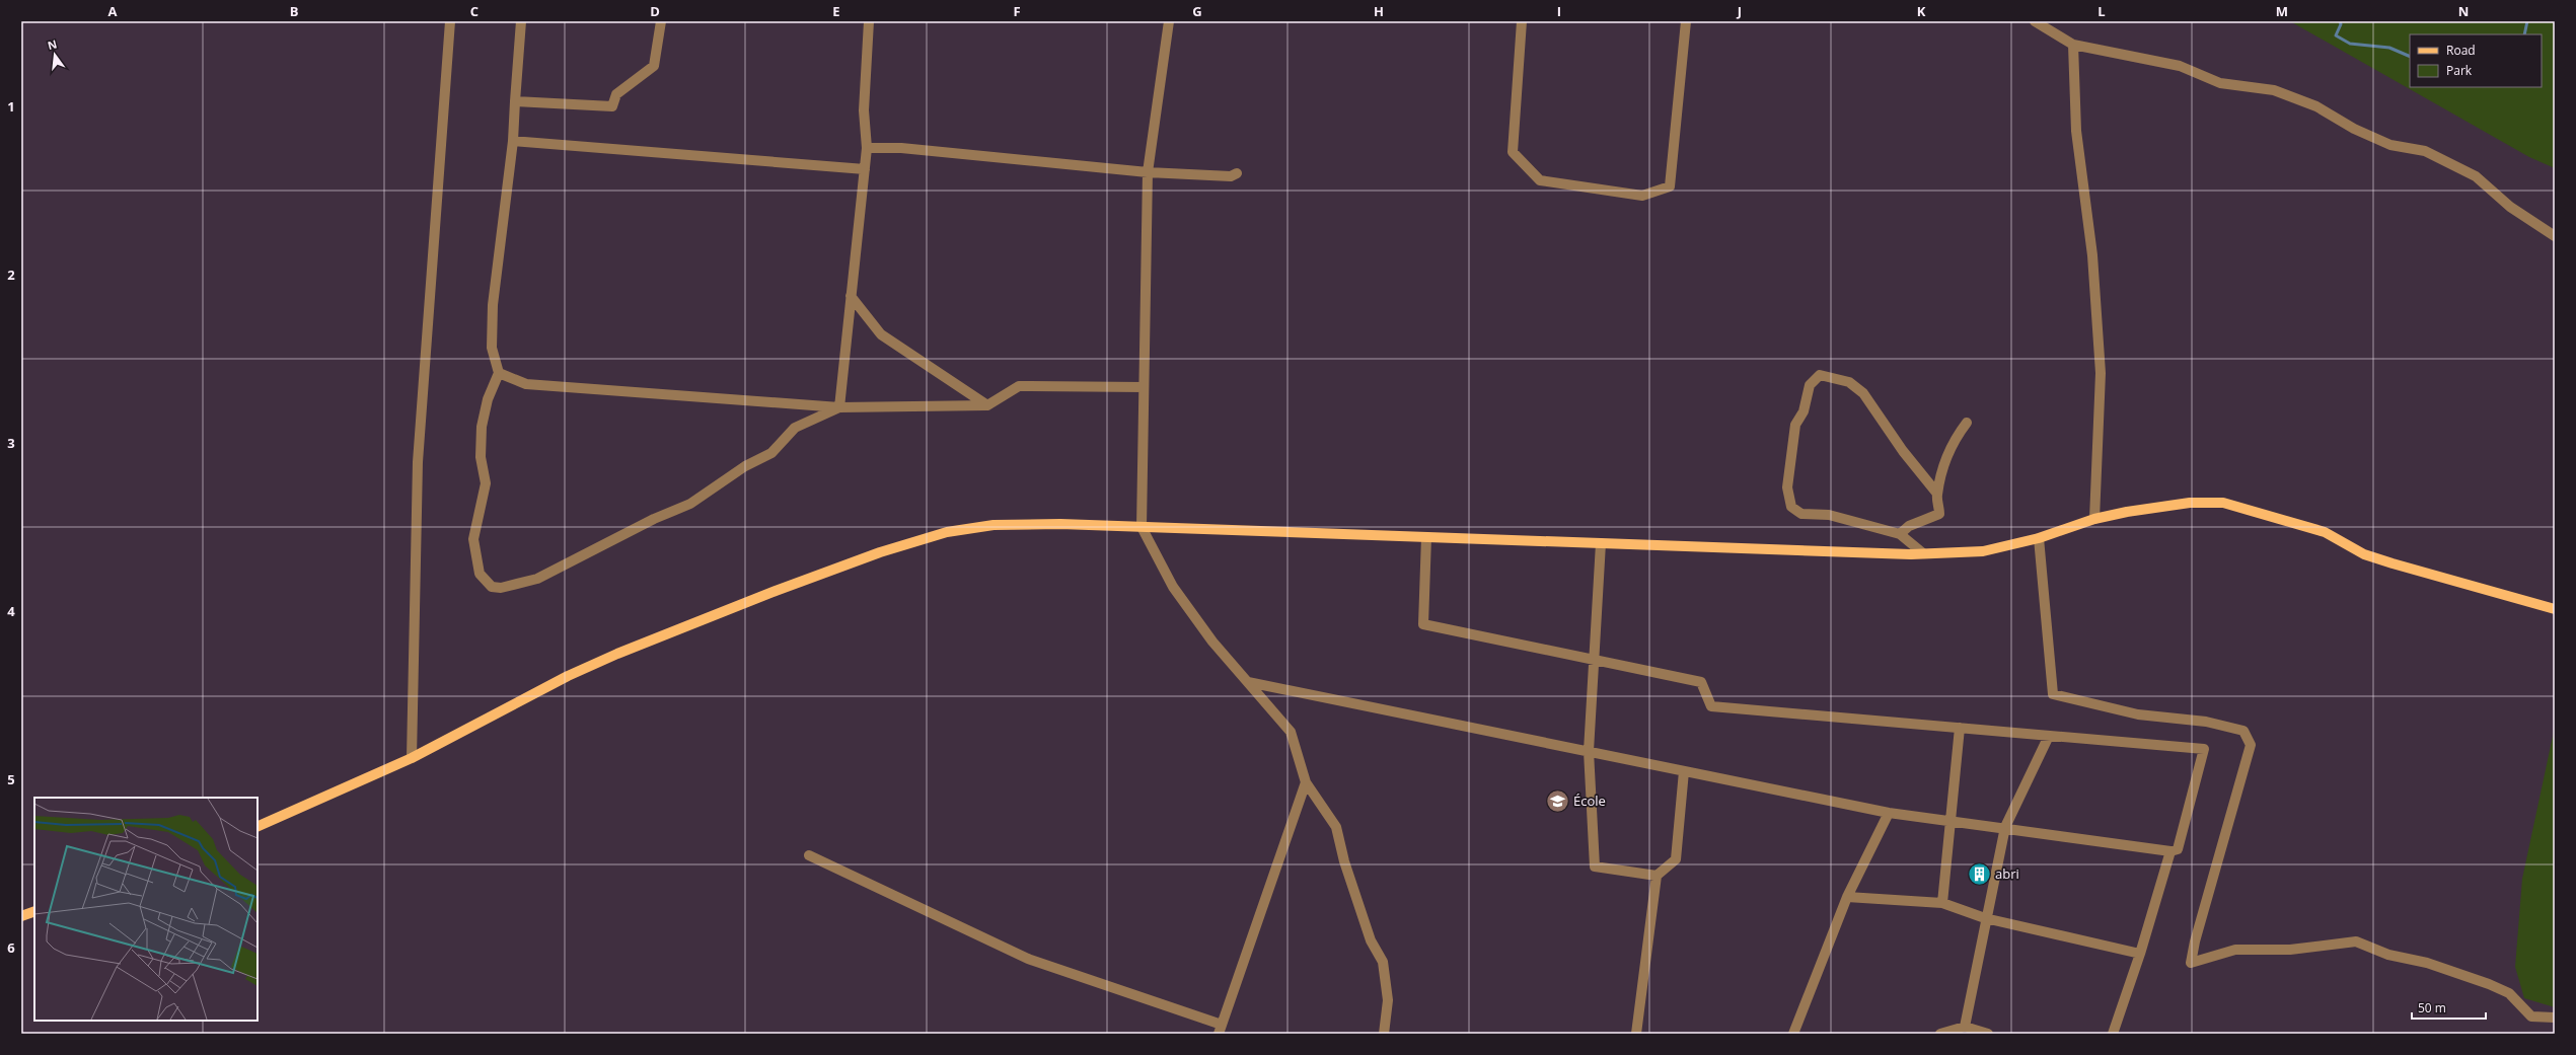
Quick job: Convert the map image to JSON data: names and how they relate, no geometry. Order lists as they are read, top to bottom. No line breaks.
{"places":{"school or university":["École"],"building":["abri"]},"legend":["Road","Park"],"scale_bar":"50 m","north":"top","grid":{"columns":["A","B","C","D","E","F","G","H","I","J","K","L","M","N"],"rows":["1","2","3","4","5","6"]}}
